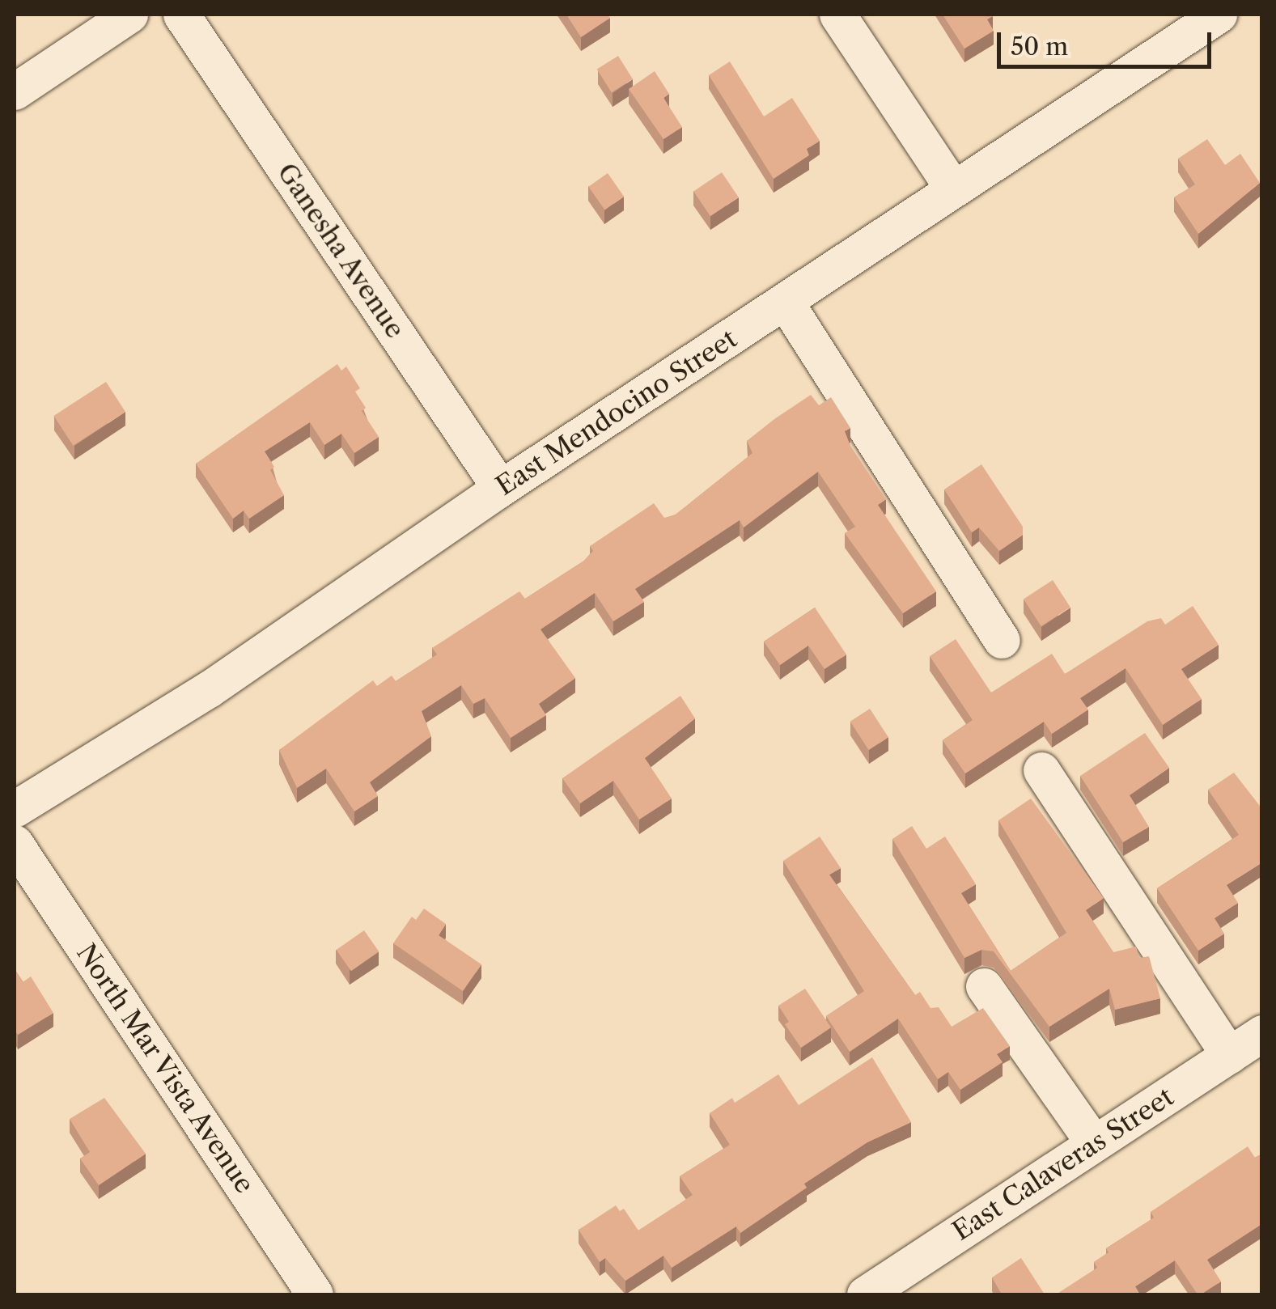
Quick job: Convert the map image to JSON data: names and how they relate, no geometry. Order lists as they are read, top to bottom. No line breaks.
{"streets":{"street":["Ganesha Avenue","East Mendocino Street","North Mar Vista Avenue","East Calaveras Street"]},"crossings":[["Ganesha Avenue","East Mendocino Street"]],"scale_bar":"50 m"}
